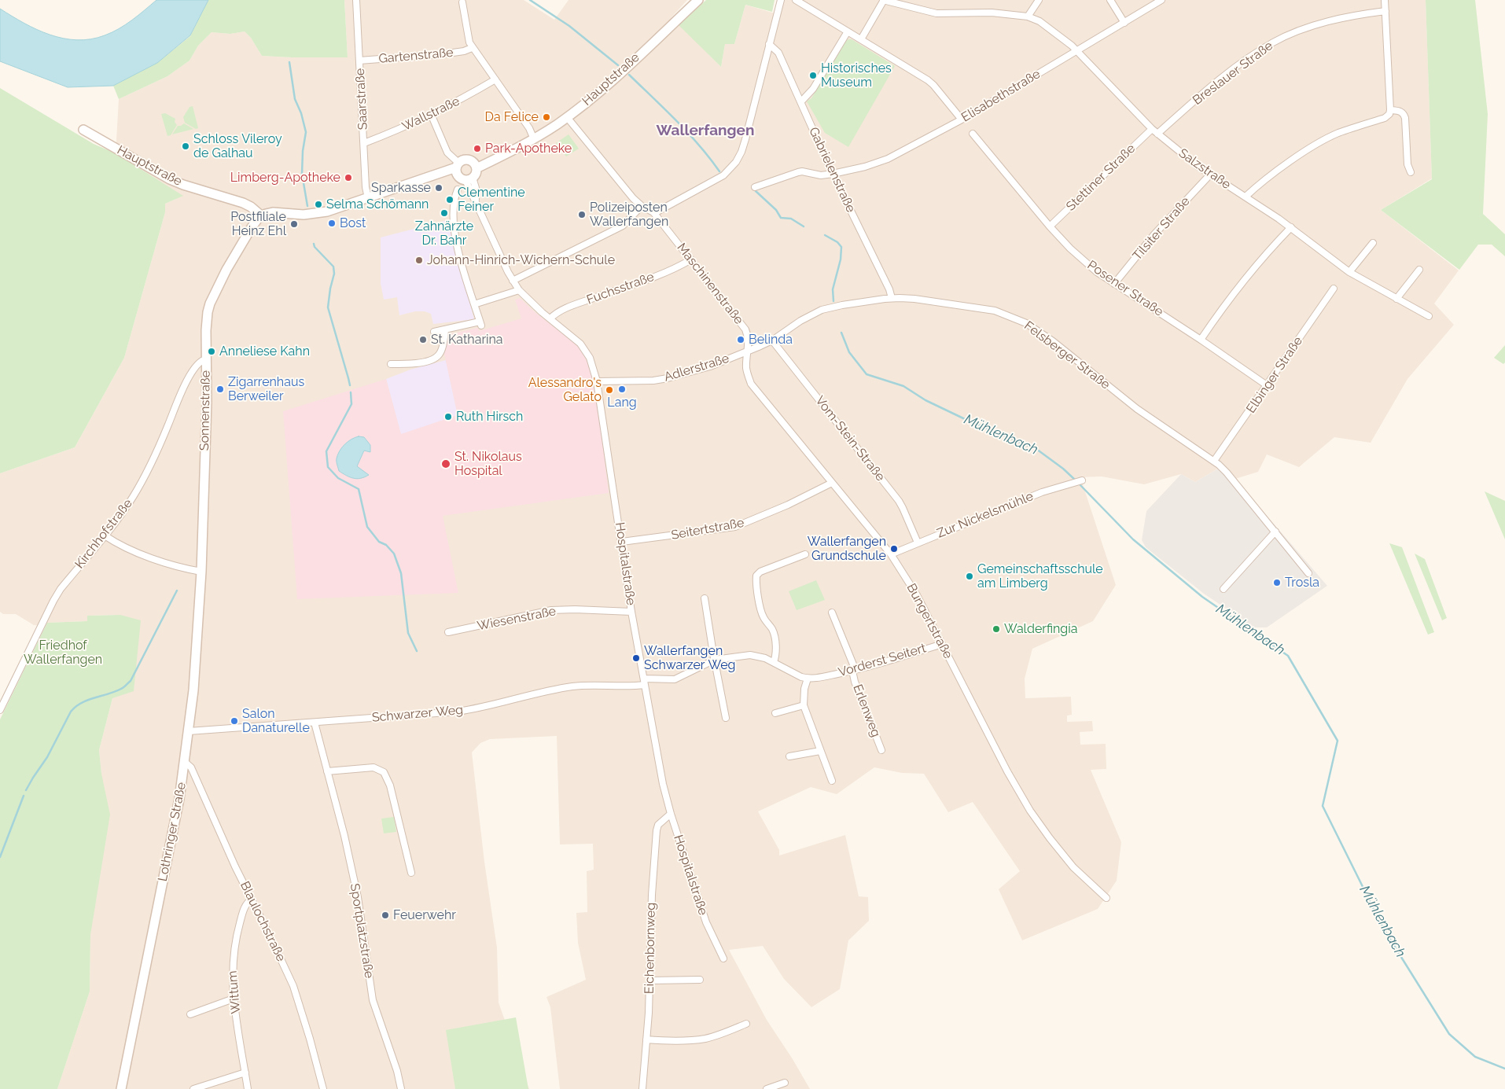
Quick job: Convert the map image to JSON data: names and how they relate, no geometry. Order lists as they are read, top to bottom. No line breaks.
{"streets":{"street":["Gartenstraße","Breslauer Straße","Hauptstraße","Elisabethstraße","Saarstraße","Wallstraße","Salzstraße","Gabrielenstraße","Stettiner Straße","Tilsiter Straße","Maschinenstraße","Fuchsstraße","Posener Straße","Felsberger Straße","Adlerstraße","Elbinger Straße","Sonnenstraße","Vom-Stein-Straße","Zur Nickelsmühle","Seitertstraße","Kirchhofstraße","Hospitalstraße","Wiesenstraße","Bungertstraße","Vorderst Seitert","Erlenweg","Schwarzer Weg","Lothringer Straße","Blaulochstraße","Sportplatzstraße","Eichenbornweg","Wittum"]},"crossings":[["Gartenstraße","Saarstraße"],["Breslauer Straße","Salzstraße"],["Hauptstraße","Maschinenstraße"],["Hauptstraße","Sonnenstraße"],["Hauptstraße","Hospitalstraße"],["Elisabethstraße","Salzstraße"],["Elisabethstraße","Gabrielenstraße"],["Saarstraße","Wallstraße"],["Salzstraße","Stettiner Straße"],["Salzstraße","Tilsiter Straße"],["Gabrielenstraße","Felsberger Straße"],["Stettiner Straße","Posener Straße"],["Tilsiter Straße","Posener Straße"],["Maschinenstraße","Fuchsstraße"],["Maschinenstraße","Felsberger Straße"],["Maschinenstraße","Adlerstraße"],["Maschinenstraße","Bungertstraße"],["Fuchsstraße","Hospitalstraße"],["Posener Straße","Elbinger Straße"],["Felsberger Straße","Adlerstraße"],["Felsberger Straße","Elbinger Straße"],["Felsberger Straße","Vom-Stein-Straße"],["Felsberger Straße","Bungertstraße"],["Adlerstraße","Hospitalstraße"],["Adlerstraße","Bungertstraße"],["Sonnenstraße","Kirchhofstraße"],["Sonnenstraße","Lothringer Straße"],["Vom-Stein-Straße","Zur Nickelsmühle"],["Zur Nickelsmühle","Bungertstraße"],["Seitertstraße","Hospitalstraße"],["Seitertstraße","Bungertstraße"],["Hospitalstraße","Wiesenstraße"],["Hospitalstraße","Schwarzer Weg"],["Hospitalstraße","Eichenbornweg"],["Bungertstraße","Vorderst Seitert"],["Vorderst Seitert","Erlenweg"],["Schwarzer Weg","Lothringer Straße"],["Schwarzer Weg","Sportplatzstraße"],["Lothringer Straße","Blaulochstraße"],["Blaulochstraße","Wittum"]],"districts":["Wallerfangen"],"water":["Mühlenbach"],"parks":["Friedhof Wallerfangen"],"places":["Historisches Museum","Da Felice","Schloss Vileroy de Galhau","Park-Apotheke","Limberg-Apotheke","Sparkasse","Clementine Feiner","Selma Schömann","Zahnärzte Dr. Bahr","Polizeiposten Wallerfangen","Bost","Postfiliale Heinz Ehl","Johann-Hinrich-Wichern-Schule","St. Katharina","Belinda","Anneliese Kahn","Zigarrenhaus Berweiler","Lang","Alessandro's Gelato","Ruth Hirsch","St. Nikolaus Hospital","Wallerfangen Grundschule","Gemeinschaftsschule am Limberg","Trosla","Walderfingia","Wallerfangen Schwarzer Weg","Salon Danaturelle","Feuerwehr"]}
